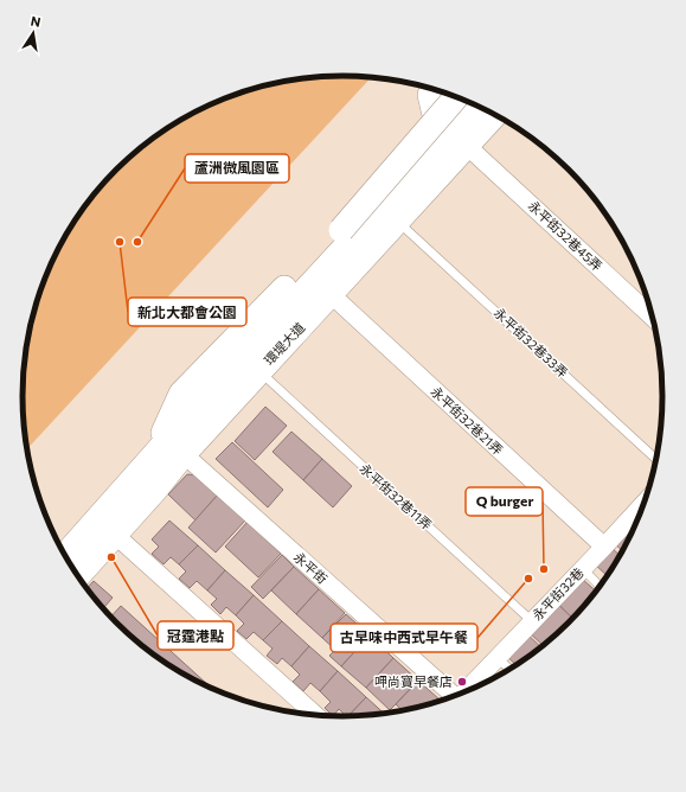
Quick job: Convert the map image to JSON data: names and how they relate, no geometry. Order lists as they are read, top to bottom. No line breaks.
{"streets":{"street":["永平街32巷45弄","環堤大道","永平街32巷21弄","永平街","永平街32巷"],"lane":["永平街32巷33弄","永平街32巷11弄"]},"crossings":[["永平街32巷45弄","環堤大道"],["永平街32巷33弄","環堤大道"],["環堤大道","永平街32巷21弄"],["環堤大道","永平街32巷11弄"],["環堤大道","永平街"],["永平街32巷21弄","永平街32巷"],["永平街32巷11弄","永平街32巷"]],"places":["新北大都會公園","蘆洲微風園區","冠霆港點","Q burger","古早味中西式早午餐","呷尚寶早餐店"],"north":"top"}
